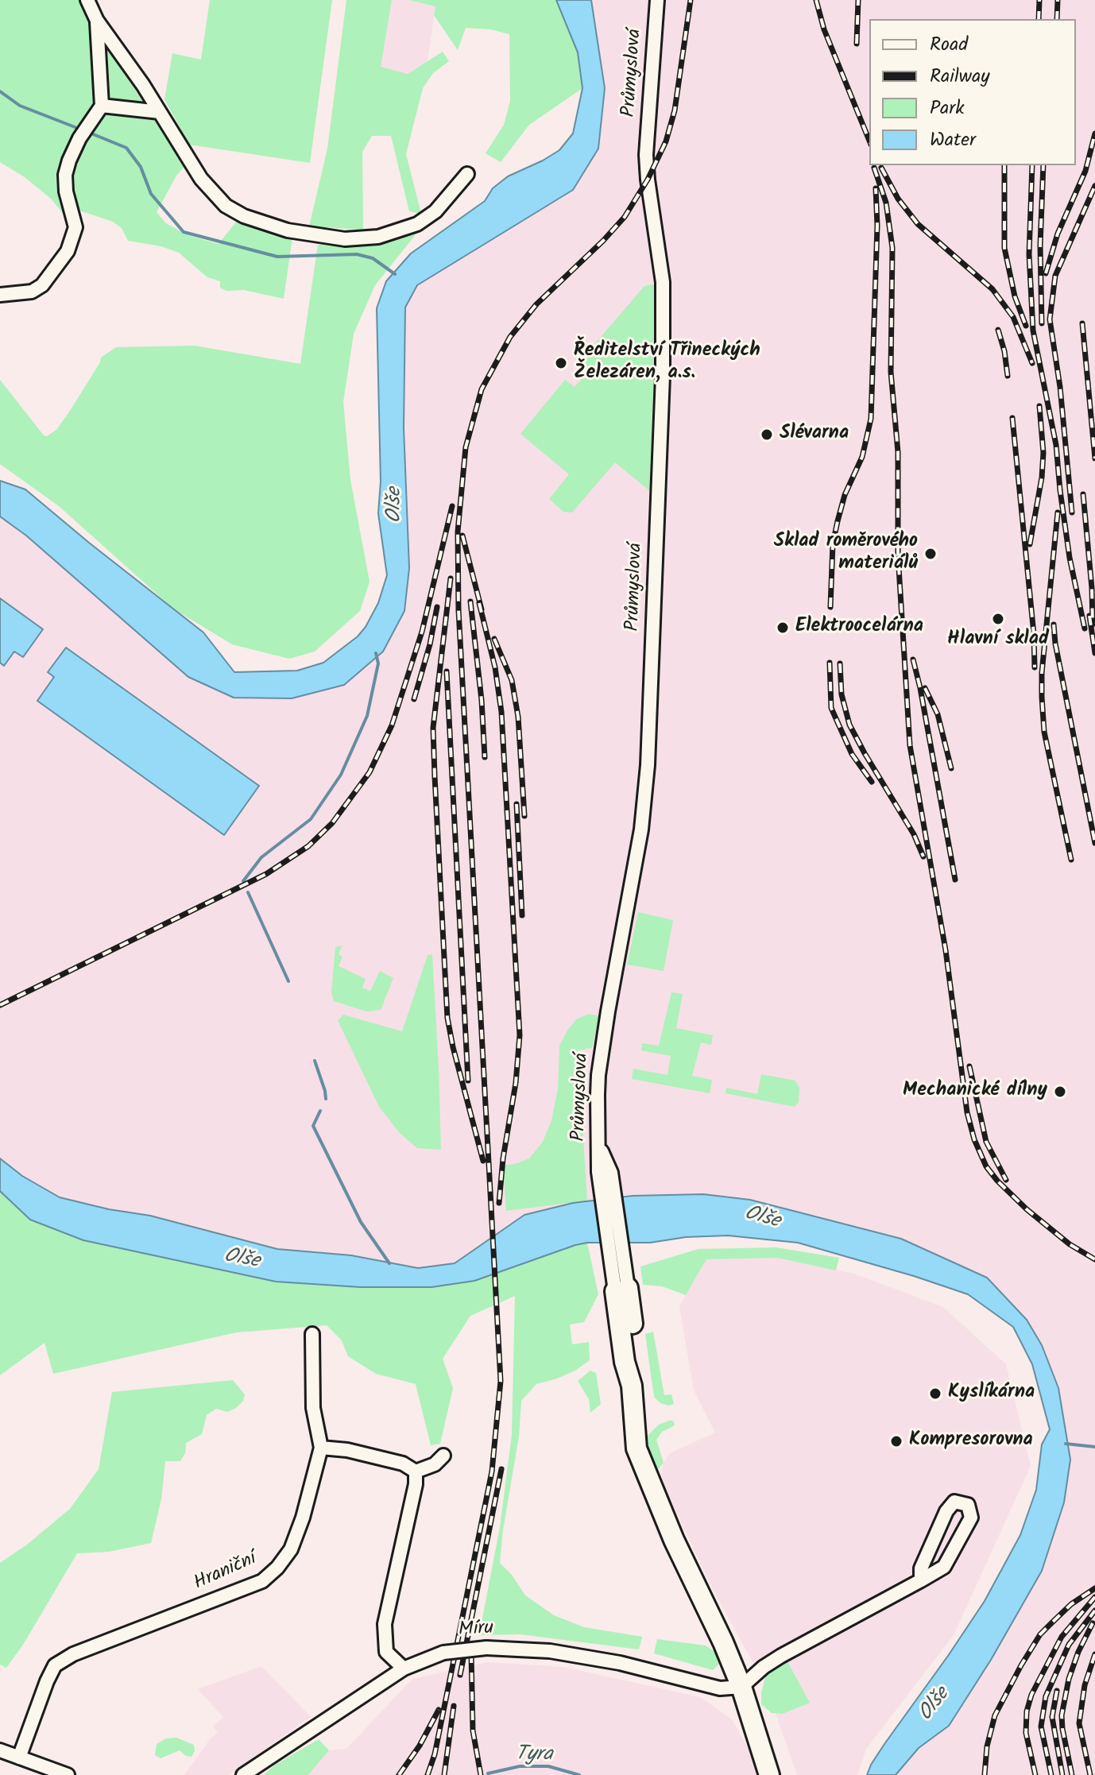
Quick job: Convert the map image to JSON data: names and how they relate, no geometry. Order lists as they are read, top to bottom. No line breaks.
{"streets":{"street":["Průmyslová","Hraniční","Míru"]},"water":["Olše","Tyra"],"places":["Ředitelství Třineckých Železáren, a.s.","Slévarna","Sklad roměrového materiálů","Hlavní sklad","Elektroocelárna","Mechanické dílny","Kyslíkárna","Kompresorovna"],"legend":["Road","Railway","Park","Water"]}
